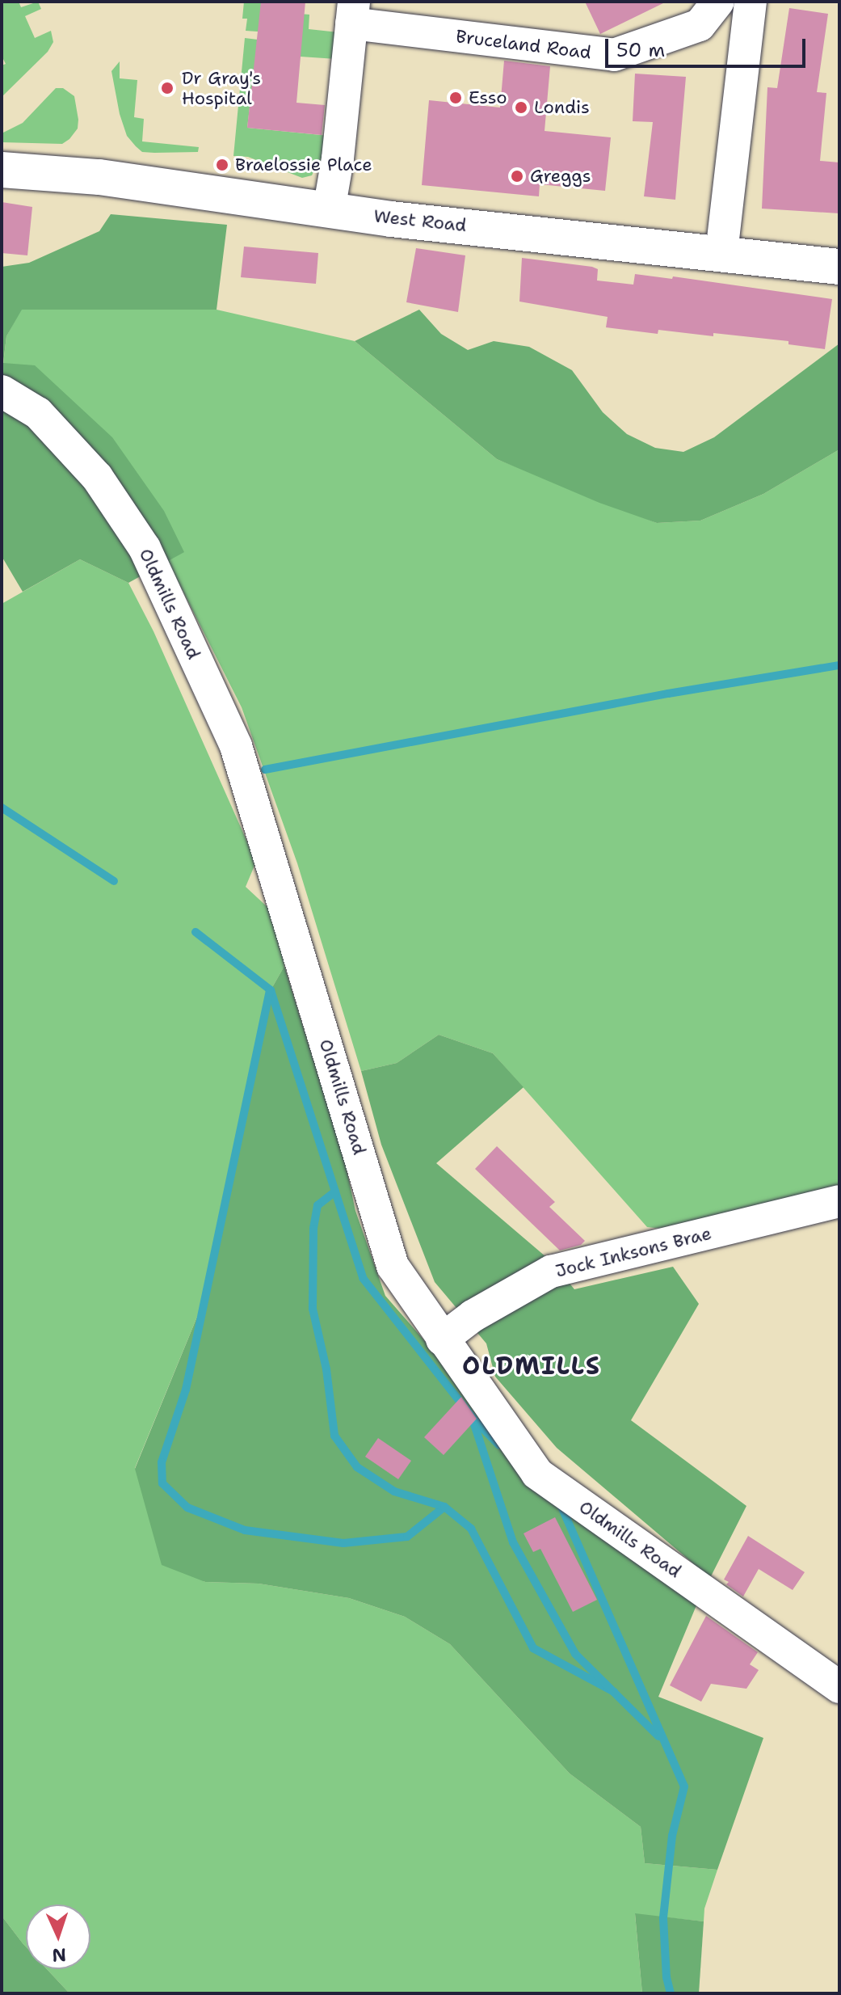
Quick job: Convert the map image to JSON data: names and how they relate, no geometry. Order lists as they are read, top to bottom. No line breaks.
{"streets":{"highway":["West Road"],"street":["Bruceland Road","Oldmills Road","Jock Inksons Brae"]},"crossings":[["Bruceland Road","West Road"],["Oldmills Road","Jock Inksons Brae"]],"districts":["OLDMILLS"],"places":["Dr Gray's Hospital","Esso","Londis","Braelossie Place","Greggs"],"scale_bar":"50 m","north":"bottom"}
